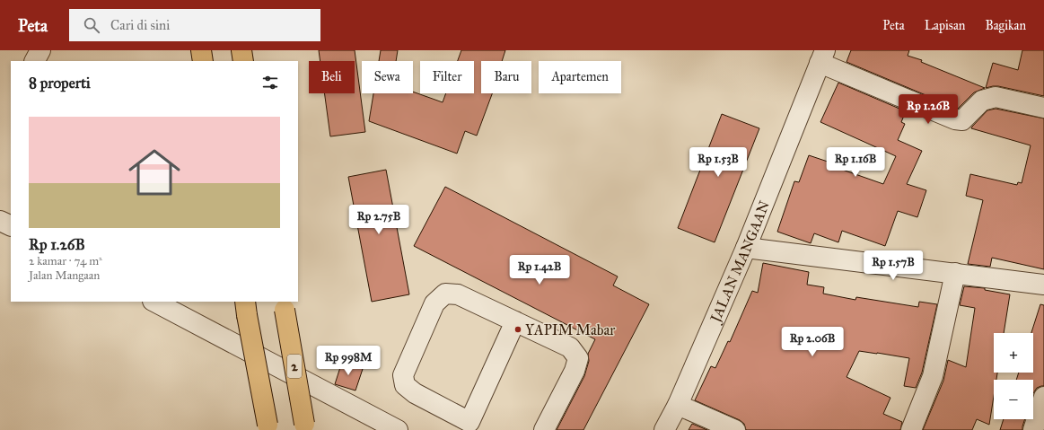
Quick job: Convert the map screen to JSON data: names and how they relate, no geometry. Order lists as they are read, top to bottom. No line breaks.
{"streets":{"highway":["2"],"street":["JALAN MANGAAN"]},"places":["YAPIM Mabar"],"page":{"header":"Peta","search":"Cari di sini","nav":["Peta","Lapisan","Bagikan"],"chip":["Beli","Sewa","Filter","Baru","Apartemen"],"heading":"8 properti","price":["Rp 1.26B","Rp 1.53B","Rp 1.16B","Rp 2.75B","Rp 1.57B","Rp 1.42B","Rp 2.06B","Rp 998M"],"list":[{"name":"Rp 1.26B","note":"2 kamar · 74 m² · Jalan Mangaan"}],"map_buttons":["+","−"]}}
